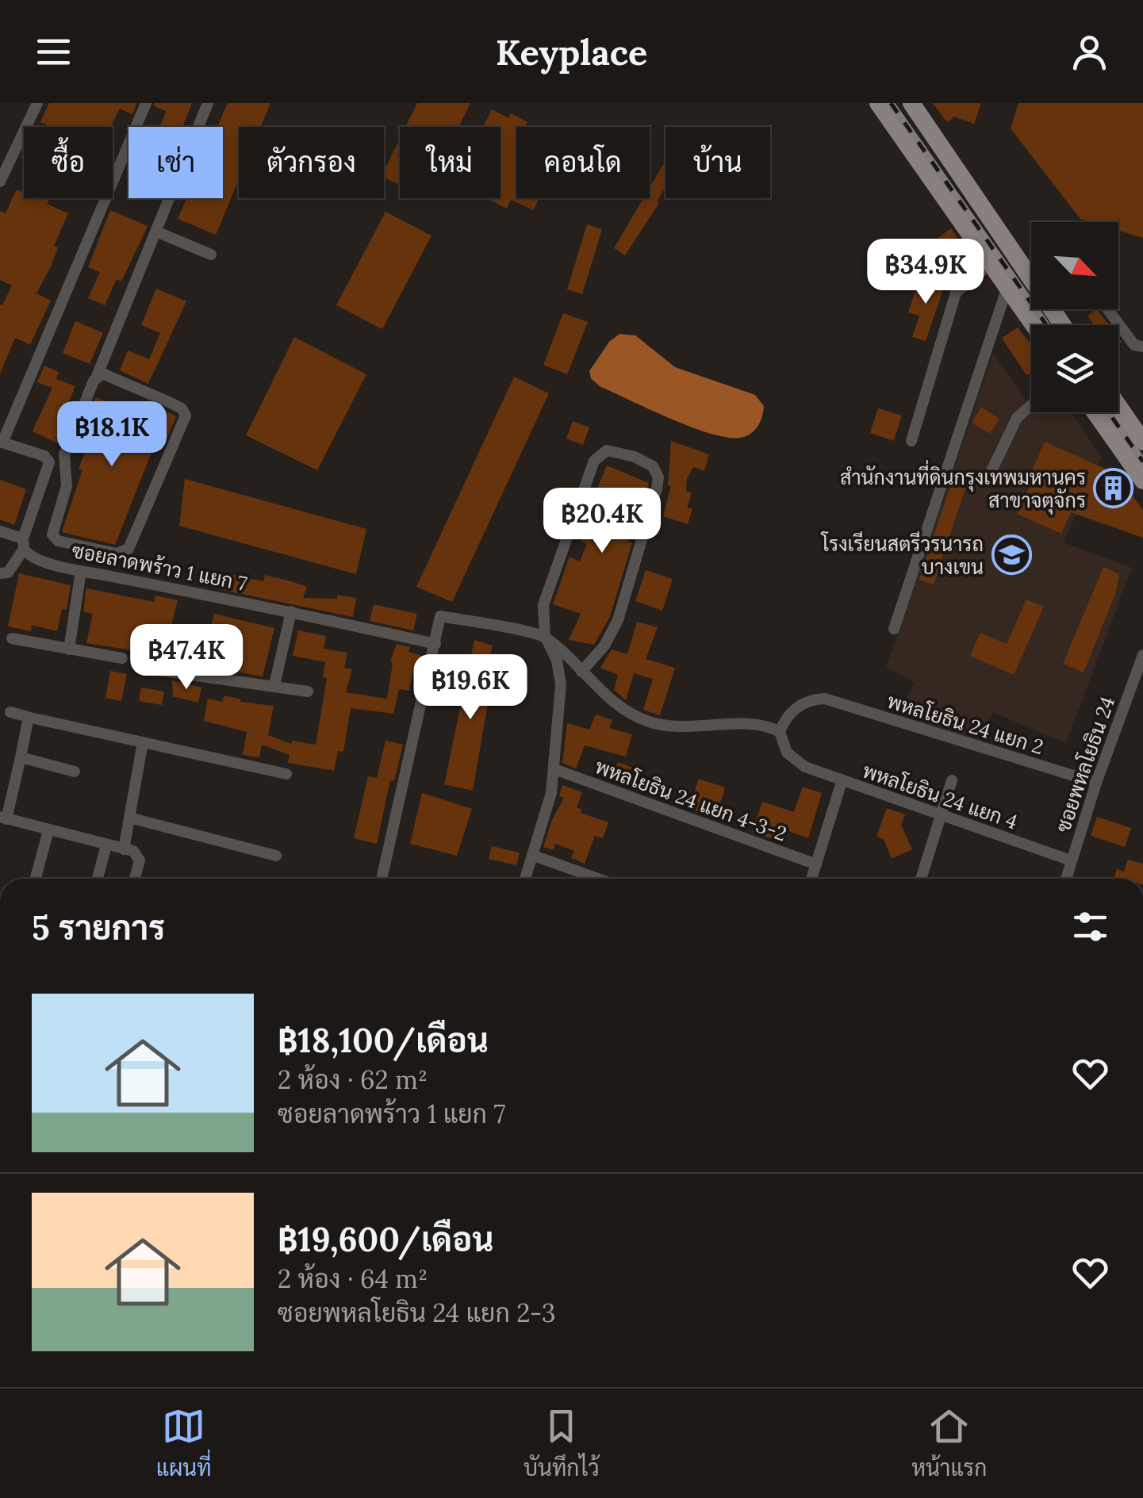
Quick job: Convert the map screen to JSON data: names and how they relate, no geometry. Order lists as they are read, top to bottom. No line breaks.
{"streets":{"street":["ซอยลาดพร้าว 1 แยก 7","พหลโยธิน 24 แยก 2","ซอยพหลโยธิน 24","พหลโยธิน 24 แยก 4","พหลโยธิน 24 แยก 4-3-2"]},"crossings":[["พหลโยธิน 24 แยก 2","ซอยพหลโยธิน 24"],["ซอยพหลโยธิน 24","พหลโยธิน 24 แยก 4"]],"places":{"building":["สำนักงานที่ดินกรุงเทพมหานคร สาขาจตุจักร"],"school or university":["โรงเรียนสตรีวรนารถ บางเขน"]},"north":"bottom right","page":{"header":"Keyplace","chip":["ซื้อ","เช่า","ตัวกรอง","ใหม่","คอนโด","บ้าน"],"price":["฿34.9K","฿18.1K","฿20.4K","฿47.4K","฿19.6K"],"heading":"5 รายการ","list":[{"name":"฿18,100/เดือน","note":"2 ห้อง · 62 m² · ซอยลาดพร้าว 1 แยก 7"},{"name":"฿19,600/เดือน","note":"2 ห้อง · 64 m² · ซอยพหลโยธิน 24 แยก 2-3"}],"tabs":["แผนที่","บันทึกไว้","หน้าแรก"]}}
